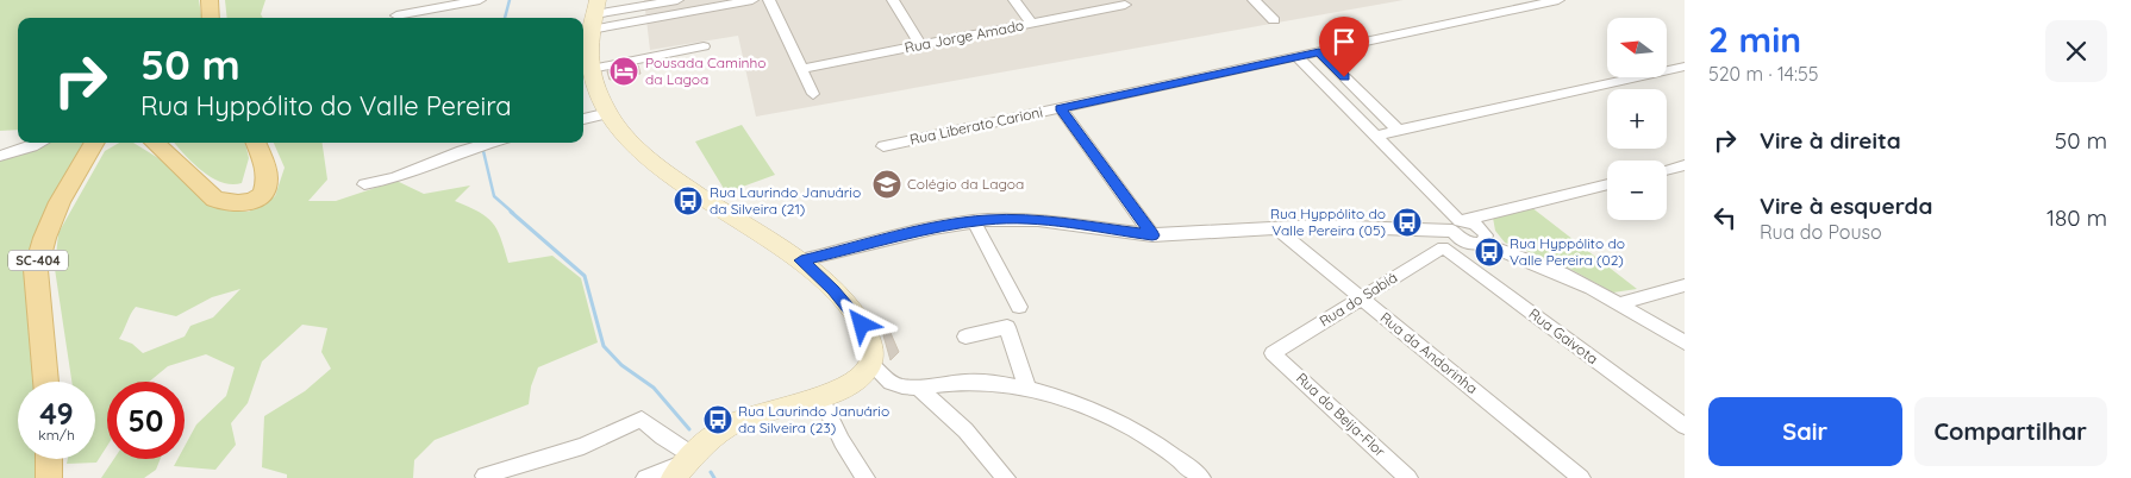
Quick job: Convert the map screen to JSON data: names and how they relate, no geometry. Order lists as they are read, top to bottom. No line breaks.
{"streets":{"main road":["SC-404"],"street":["Rua Jorge Amado","Rua Liberato Carioni","Rua do Sabiá","Rua Gaivota","Rua da Andorinha","Rua do Beija-Flor"]},"crossings":[["Rua do Sabiá","Rua Gaivota"],["Rua do Sabiá","Rua da Andorinha"],["Rua do Sabiá","Rua do Beija-Flor"]],"places":{"hotel":["Pousada Caminho da Lagoa"],"school or university":["Colégio da Lagoa"],"bus stop":["Rua Laurindo Januário da Silveira (21)","Rua Hyppólito do Valle Pereira (05)","Rua Hyppólito do Valle Pereira (02)","Rua Laurindo Januário da Silveira (23)"]},"north":"left","page":{"heading":["2 min","520 m · 14:55"],"map_buttons":["+","−"],"turn":["50 m","Rua Hyppólito do Valle Pereira"],"list":[{"name":"Vire à direita","value":"50 m"},{"name":"Vire à esquerda","note":"Rua do Pouso","value":"180 m"}],"speed":"49 km/h","limit":"50","buttons":["Sair","Compartilhar"]}}
